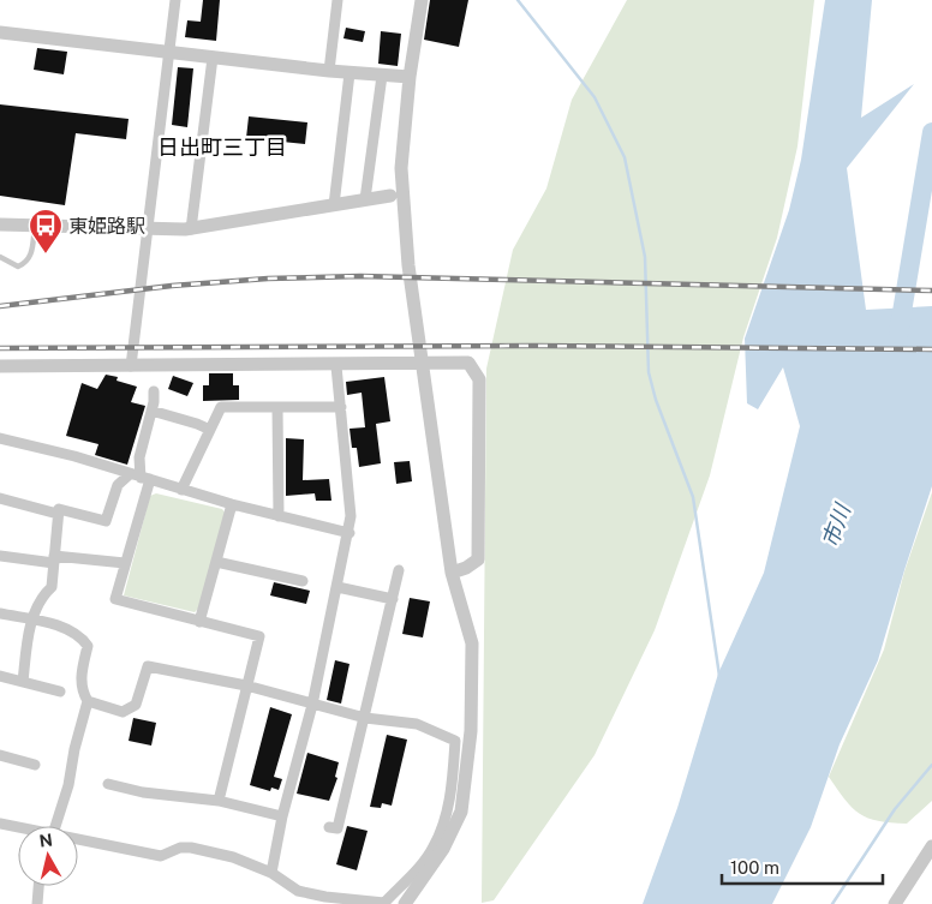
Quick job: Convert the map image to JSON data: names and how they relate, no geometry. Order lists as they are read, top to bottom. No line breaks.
{"districts":["日出町三丁目"],"water":["市川"],"places":{"bus stop":["東姫路駅"]},"scale_bar":"100 m","north":"top"}
